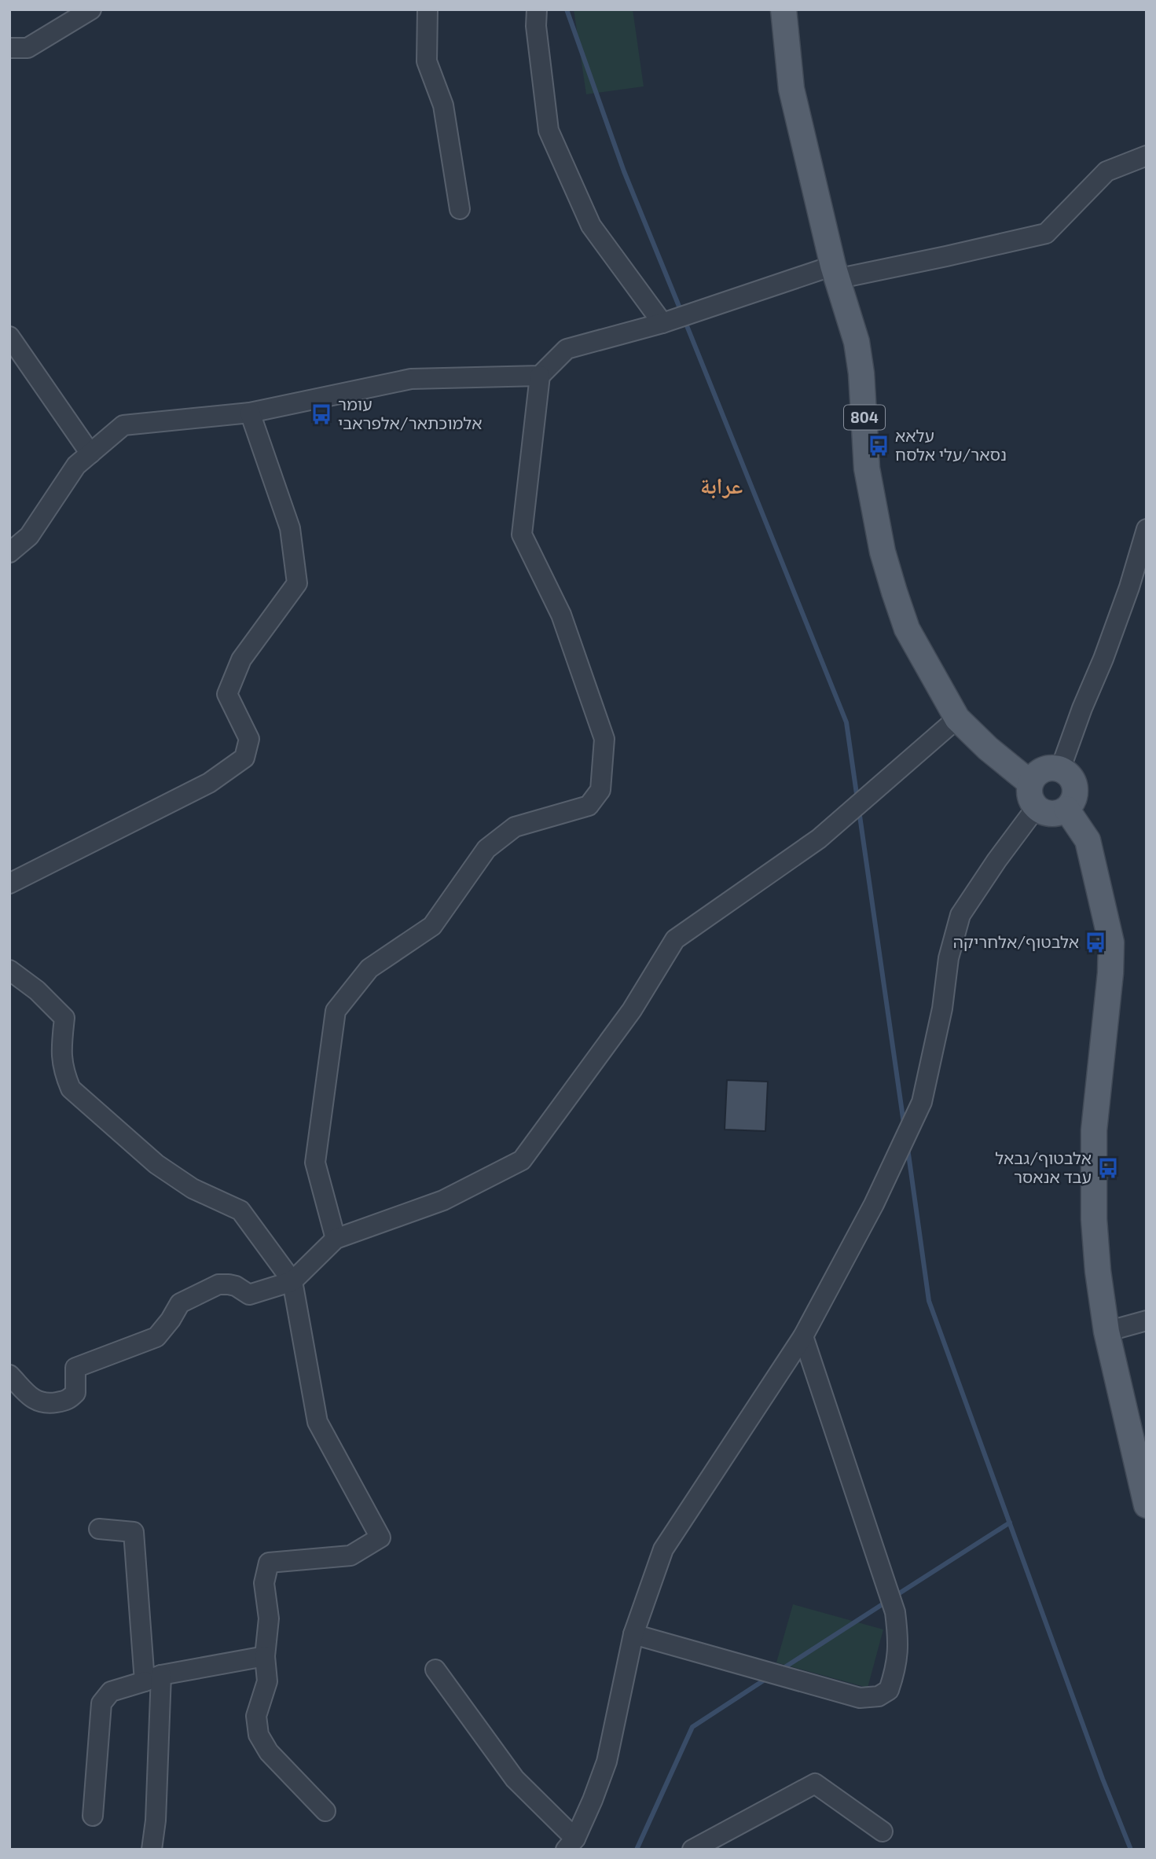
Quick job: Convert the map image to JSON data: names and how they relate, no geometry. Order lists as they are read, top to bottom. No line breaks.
{"streets":{"main road":["804"]},"districts":["عرابة"],"places":{"bus stop":["עומר אלמוכתאר/אלפראבי","עלאא נסאר/עלי אלסח","אלבטוף/אלחריקה","אלבטוף/גבאל עבד אנאסר"]}}
